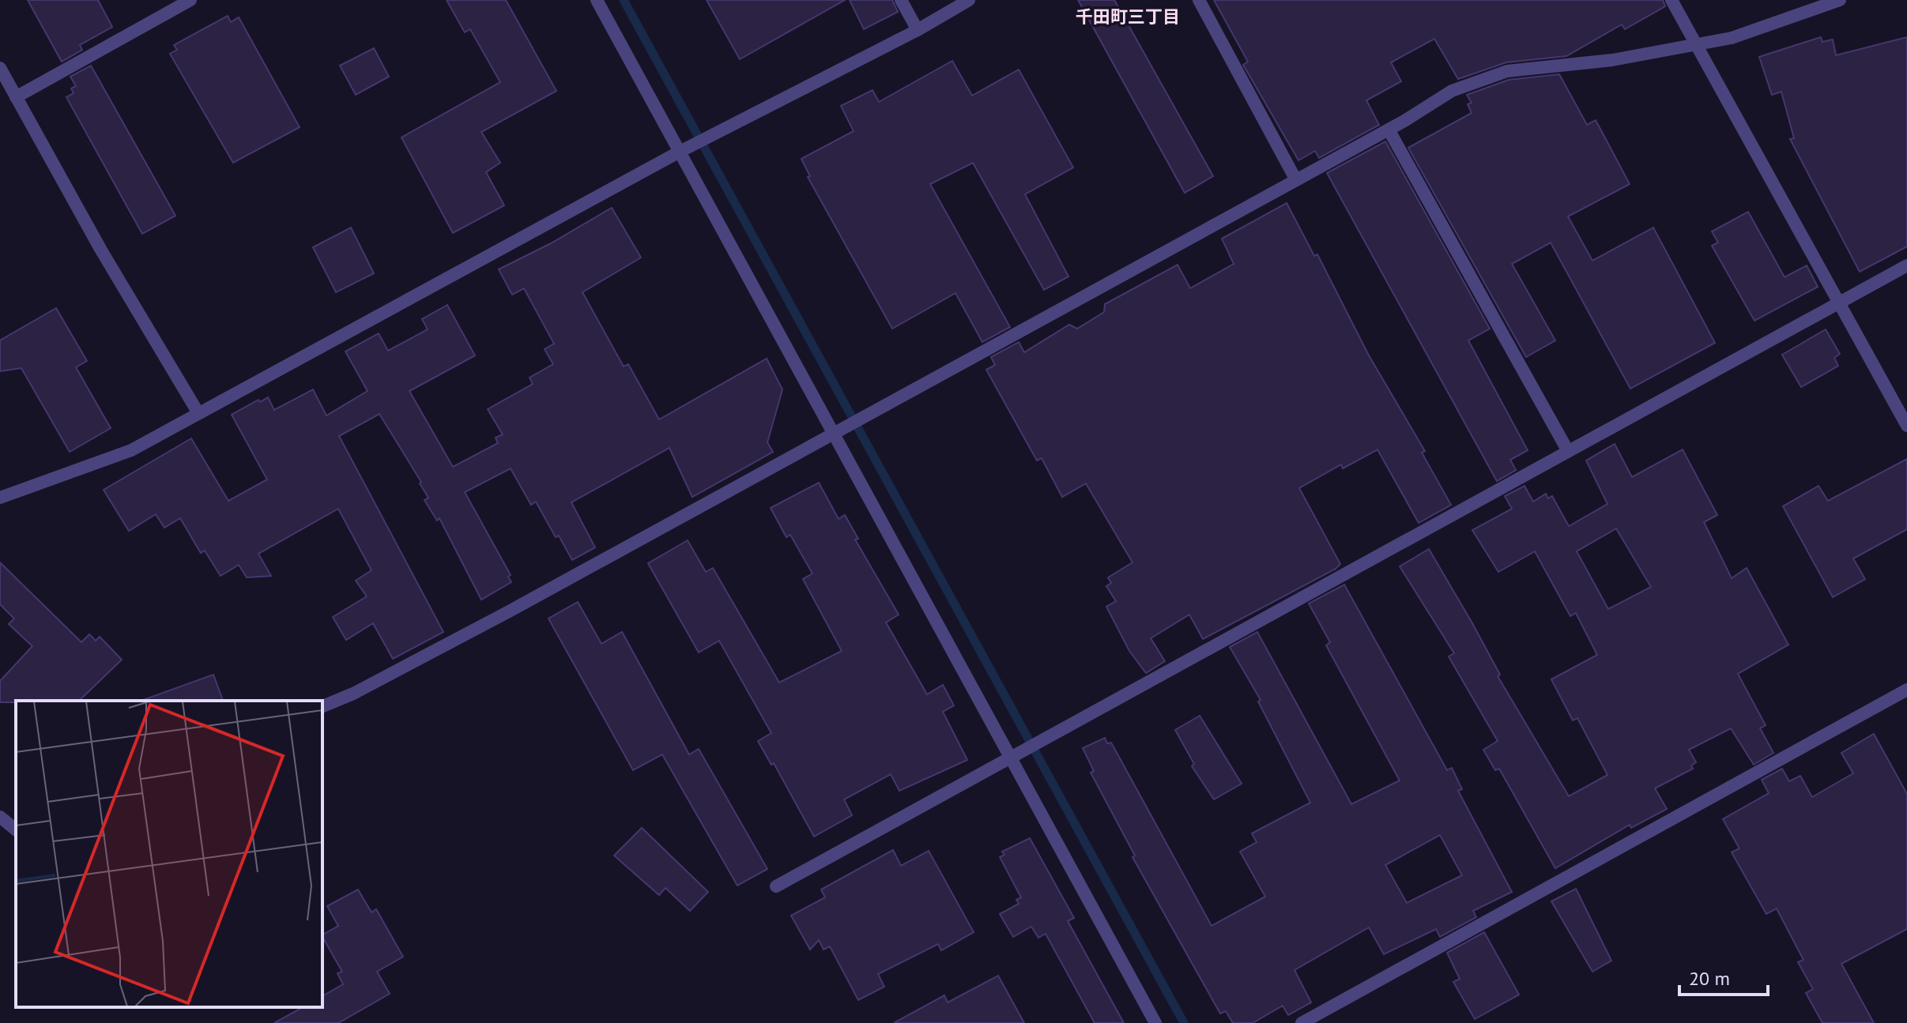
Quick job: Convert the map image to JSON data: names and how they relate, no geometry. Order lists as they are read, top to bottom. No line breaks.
{"districts":["千田町三丁目"],"scale_bar":"20 m"}
